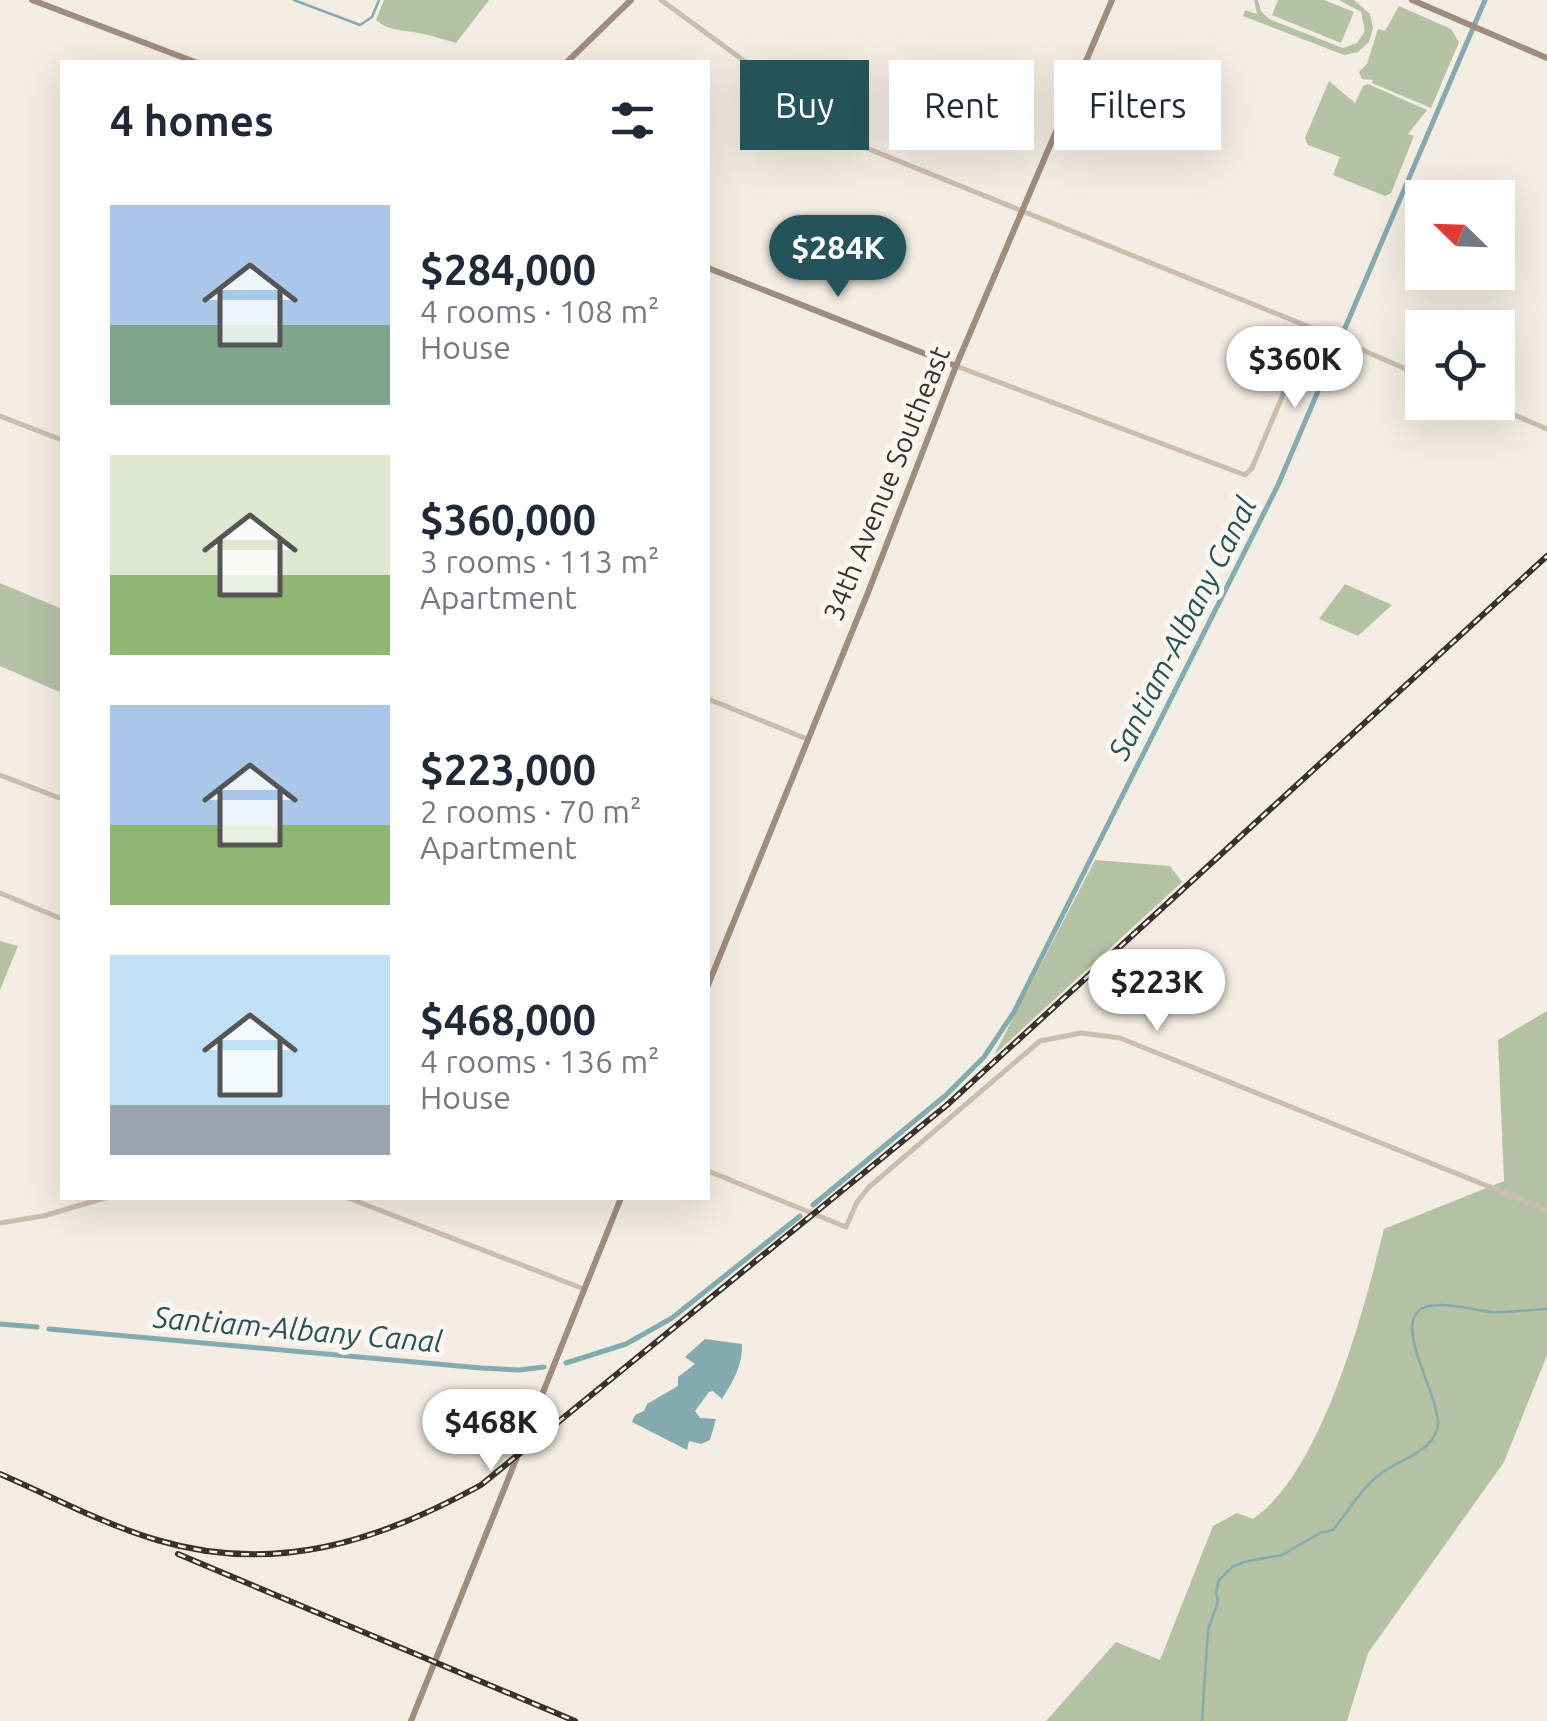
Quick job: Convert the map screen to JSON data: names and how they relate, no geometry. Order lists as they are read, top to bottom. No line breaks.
{"streets":{"main road":["34th Avenue Southeast"]},"water":["Santiam-Albany Canal"],"north":"top left","page":{"chip":["Buy","Rent","Filters"],"heading":"4 homes","list":[{"name":"$284,000","note":"4 rooms · 108 m² · House"},{"name":"$360,000","note":"3 rooms · 113 m² · Apartment"},{"name":"$223,000","note":"2 rooms · 70 m² · Apartment"},{"name":"$468,000","note":"4 rooms · 136 m² · House"}],"price":["$284K","$360K","$223K","$468K"]}}
